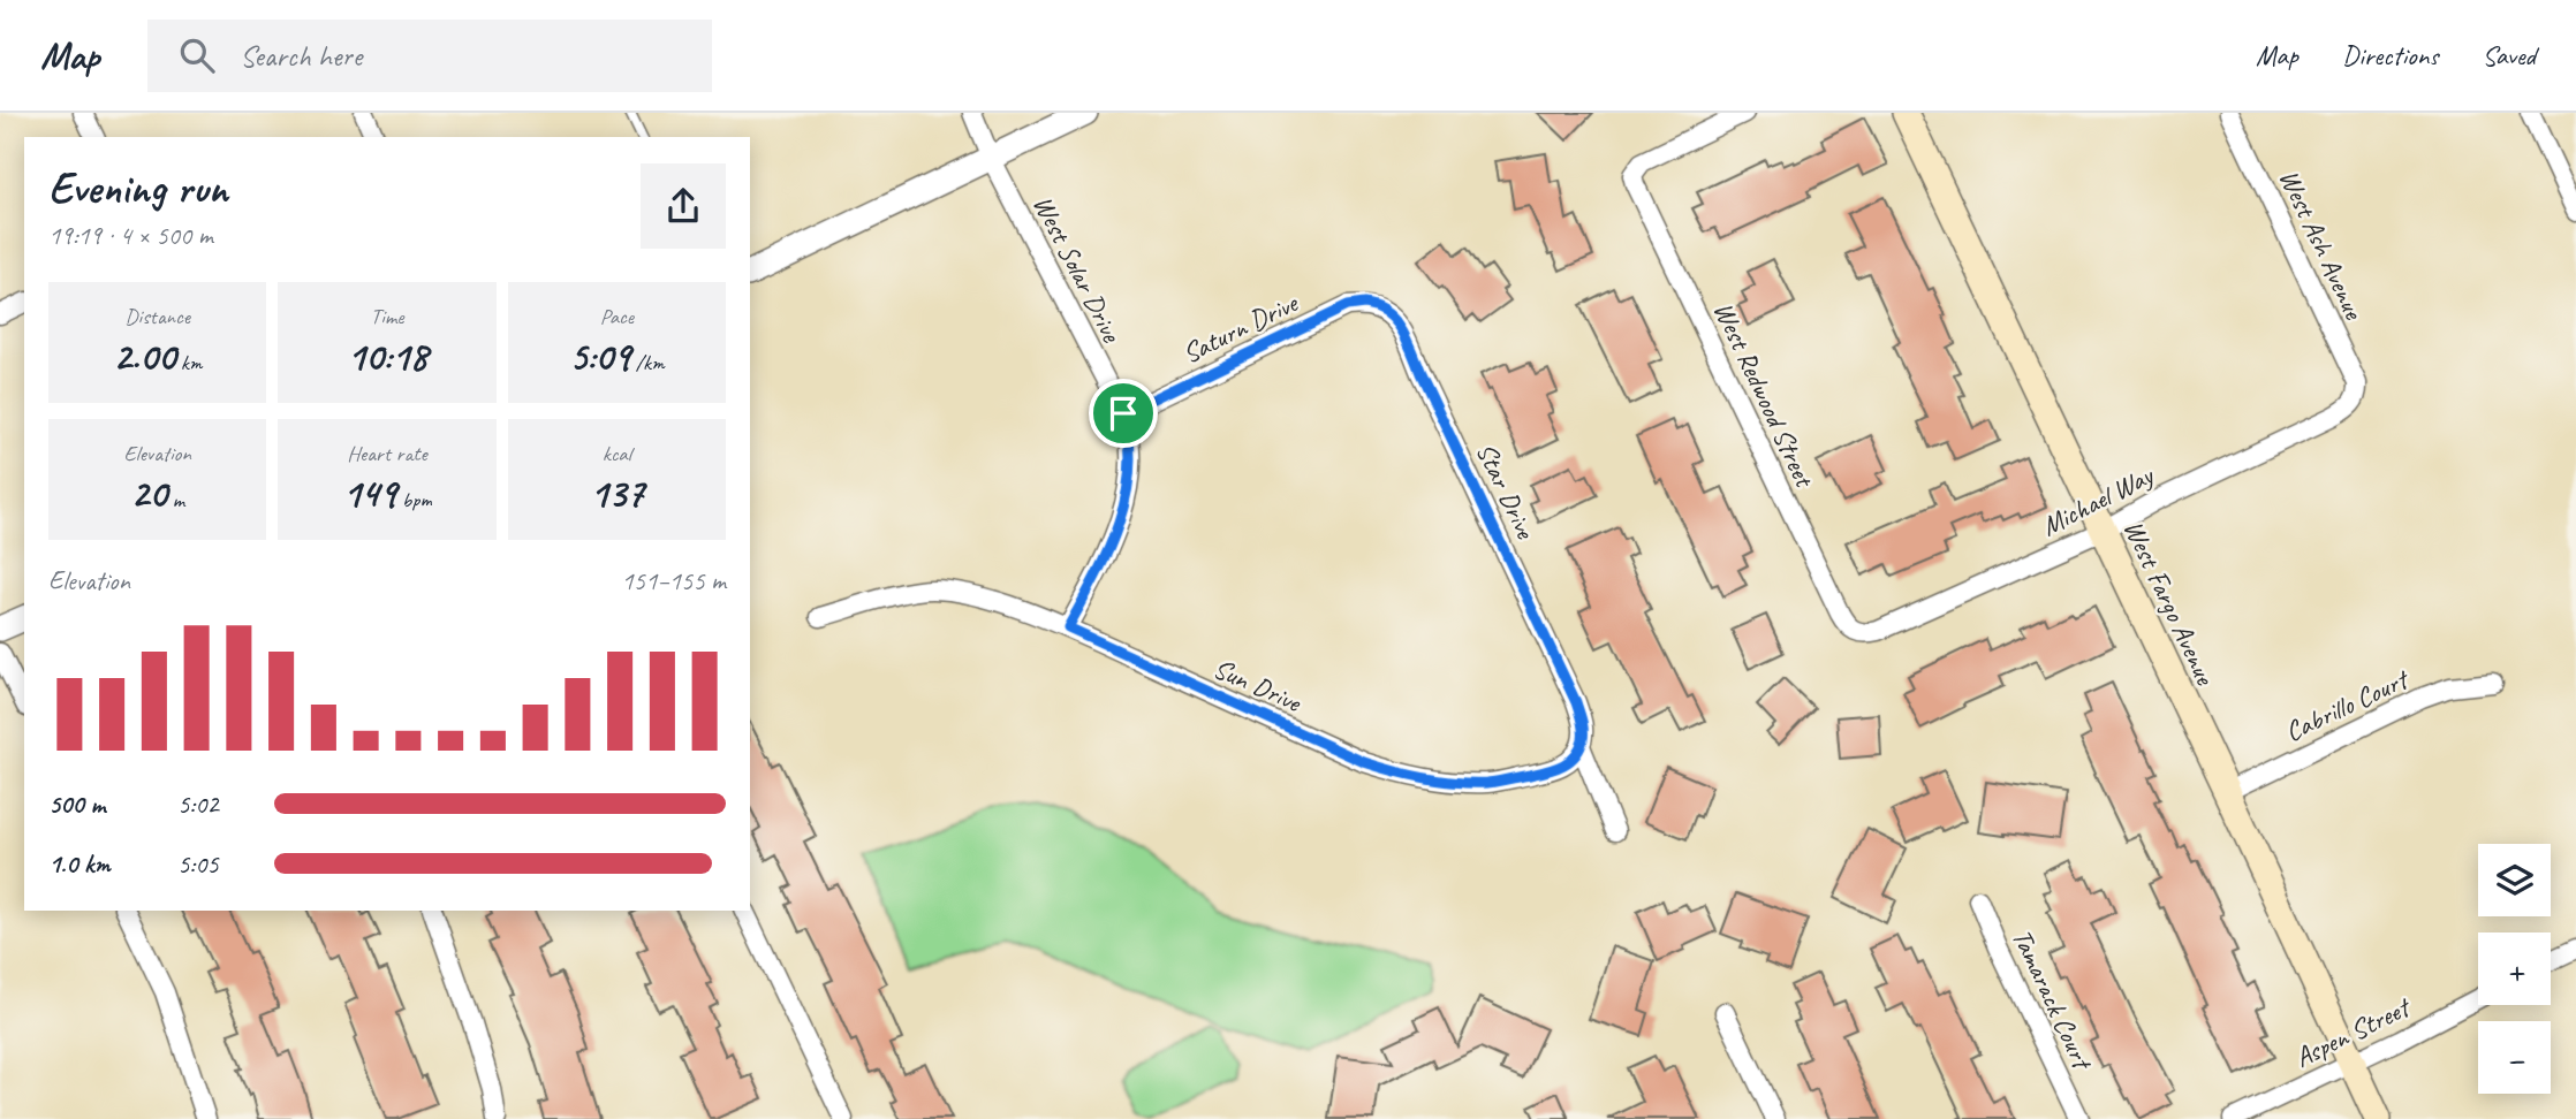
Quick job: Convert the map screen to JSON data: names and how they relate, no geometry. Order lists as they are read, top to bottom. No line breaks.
{"streets":{"main road":["West Fargo Avenue"],"street":["West Ash Avenue","West Solar Drive","Saturn Drive","West Redwood Street","Star Drive","Michael Way","Sun Drive","Cabrillo Court","Tamarack Court","Aspen Street"]},"crossings":[["West Ash Avenue","Michael Way"],["West Solar Drive","Saturn Drive"],["West Solar Drive","Sun Drive"],["Saturn Drive","Star Drive"],["West Redwood Street","Michael Way"],["Star Drive","Sun Drive"],["Michael Way","West Fargo Avenue"],["West Fargo Avenue","Cabrillo Court"],["West Fargo Avenue","Aspen Street"]],"page":{"header":"Map","search":"Search here","nav":["Map","Directions","Saved"],"heading":["Evening run","19:19 · 4 × 500 m"],"stats":[["Distance","2.00 km"],["Time","10:18"],["Pace","5:09 /km"],["Elevation","20 m"],["Heart rate","149 bpm"],["kcal","137"]],"chart":["Elevation","151–155 m"],"list":[{"name":"500 m","note":"5:02"},{"name":"1.0 km","note":"5:05"}],"map_buttons":["+","−"]}}
